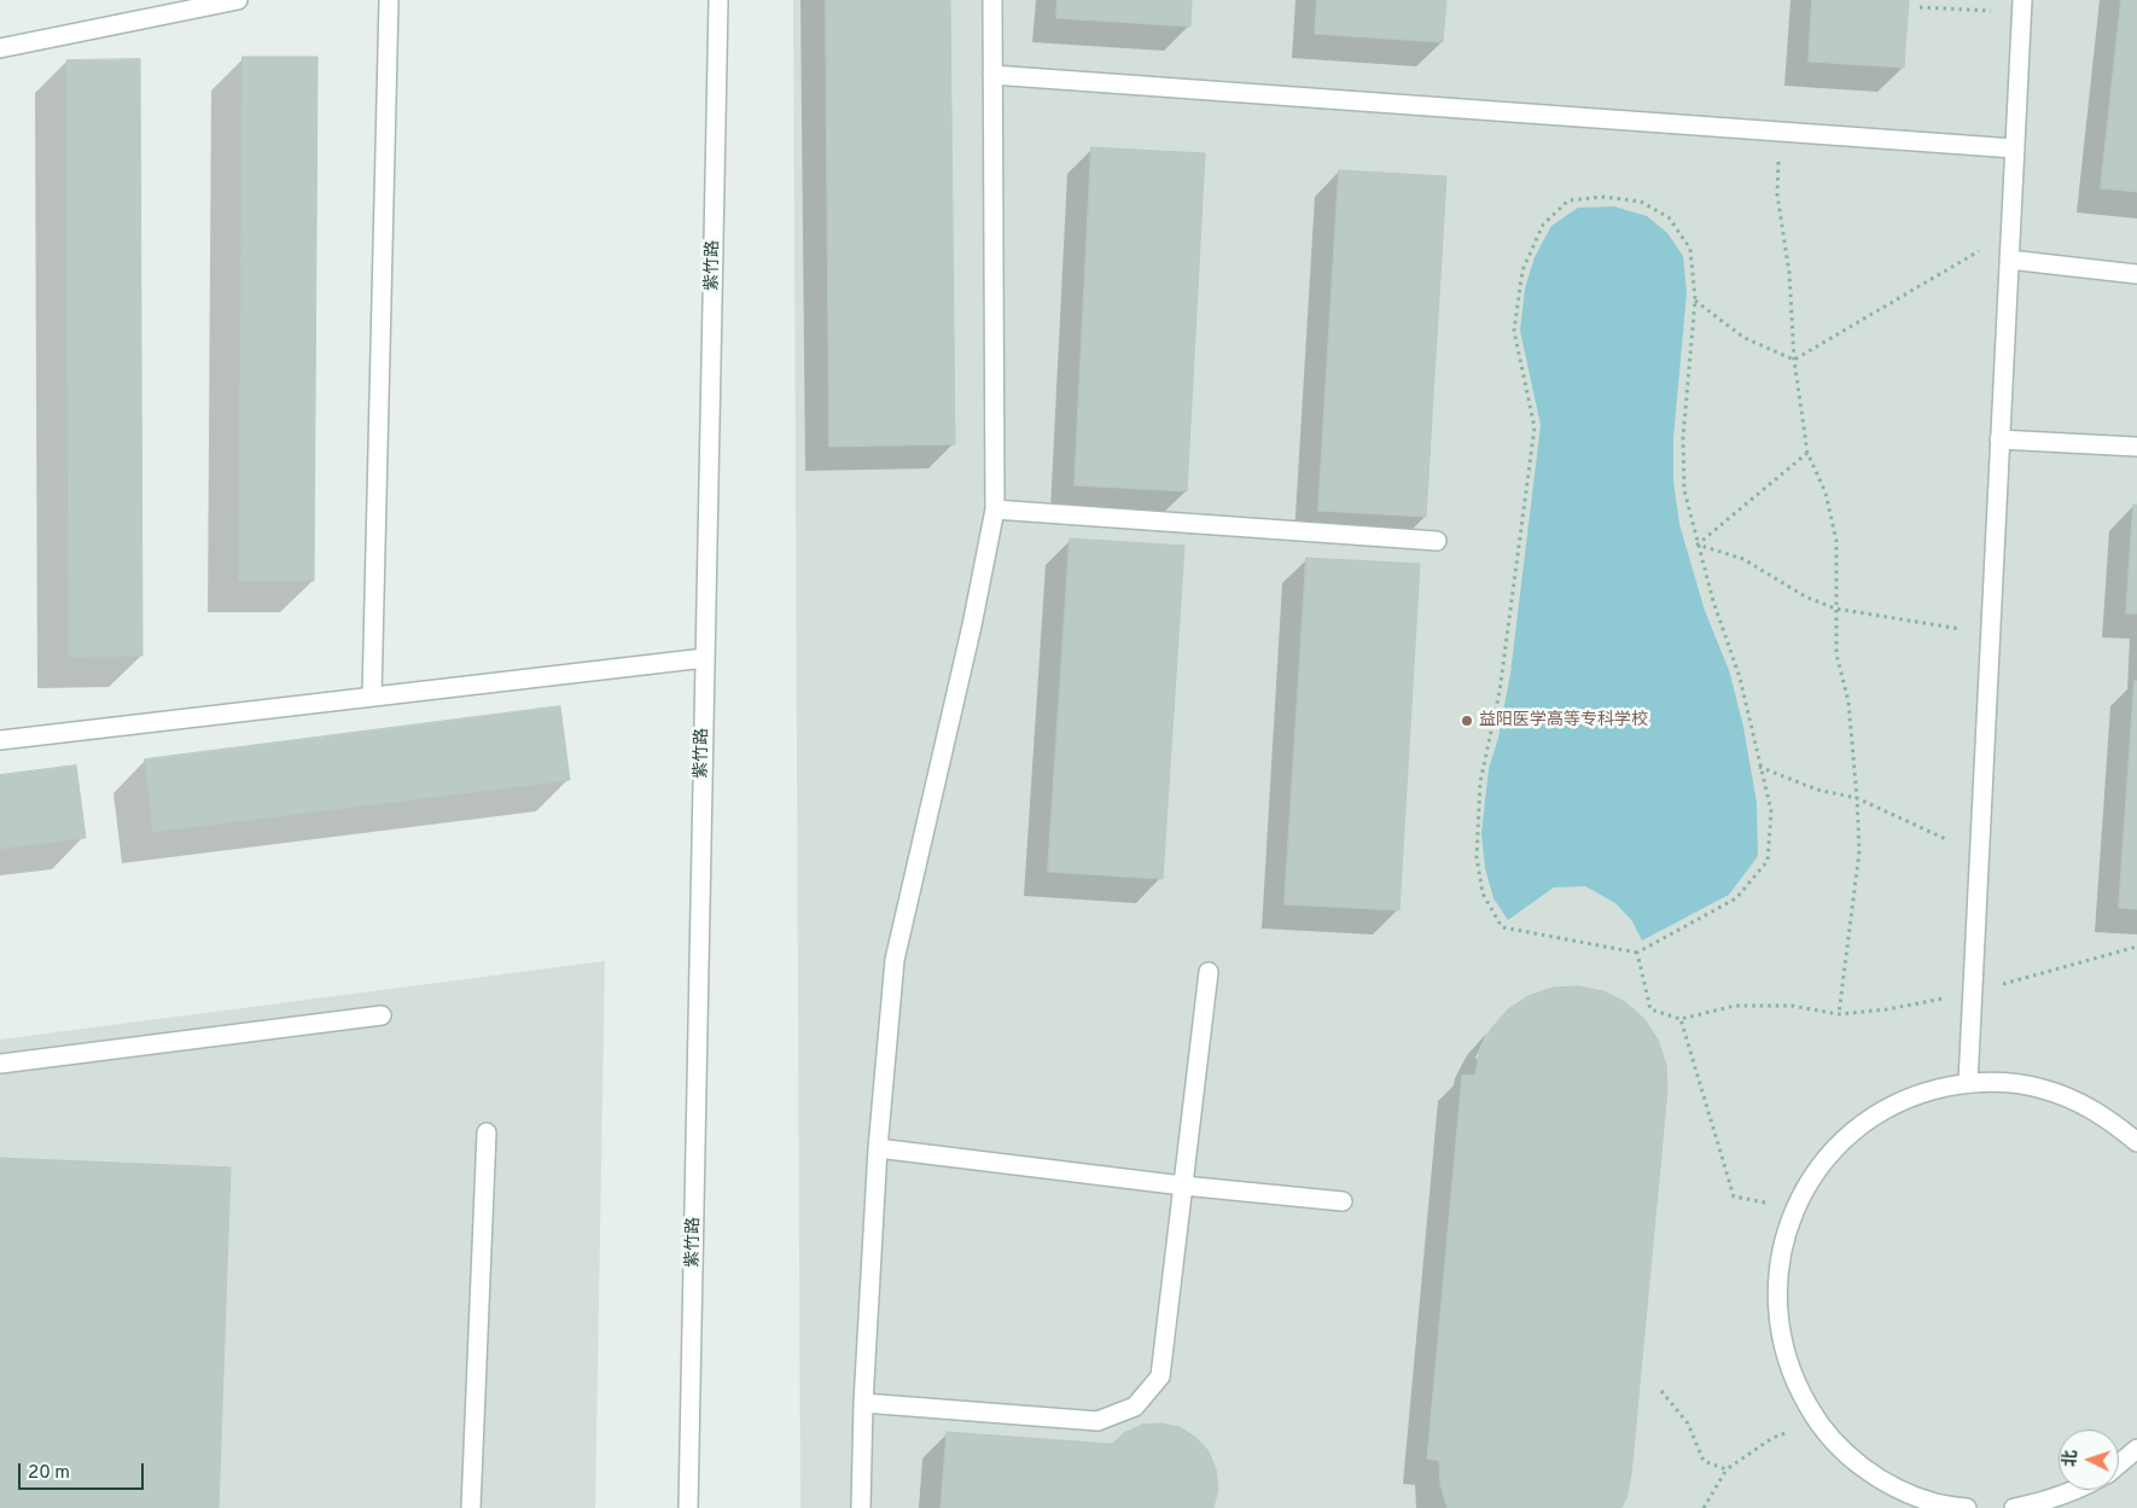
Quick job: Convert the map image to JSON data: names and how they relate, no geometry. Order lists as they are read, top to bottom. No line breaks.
{"streets":{"street":["紫竹路"]},"places":["益阳医学高等专科学校"],"scale_bar":"20 m","north":"left"}
